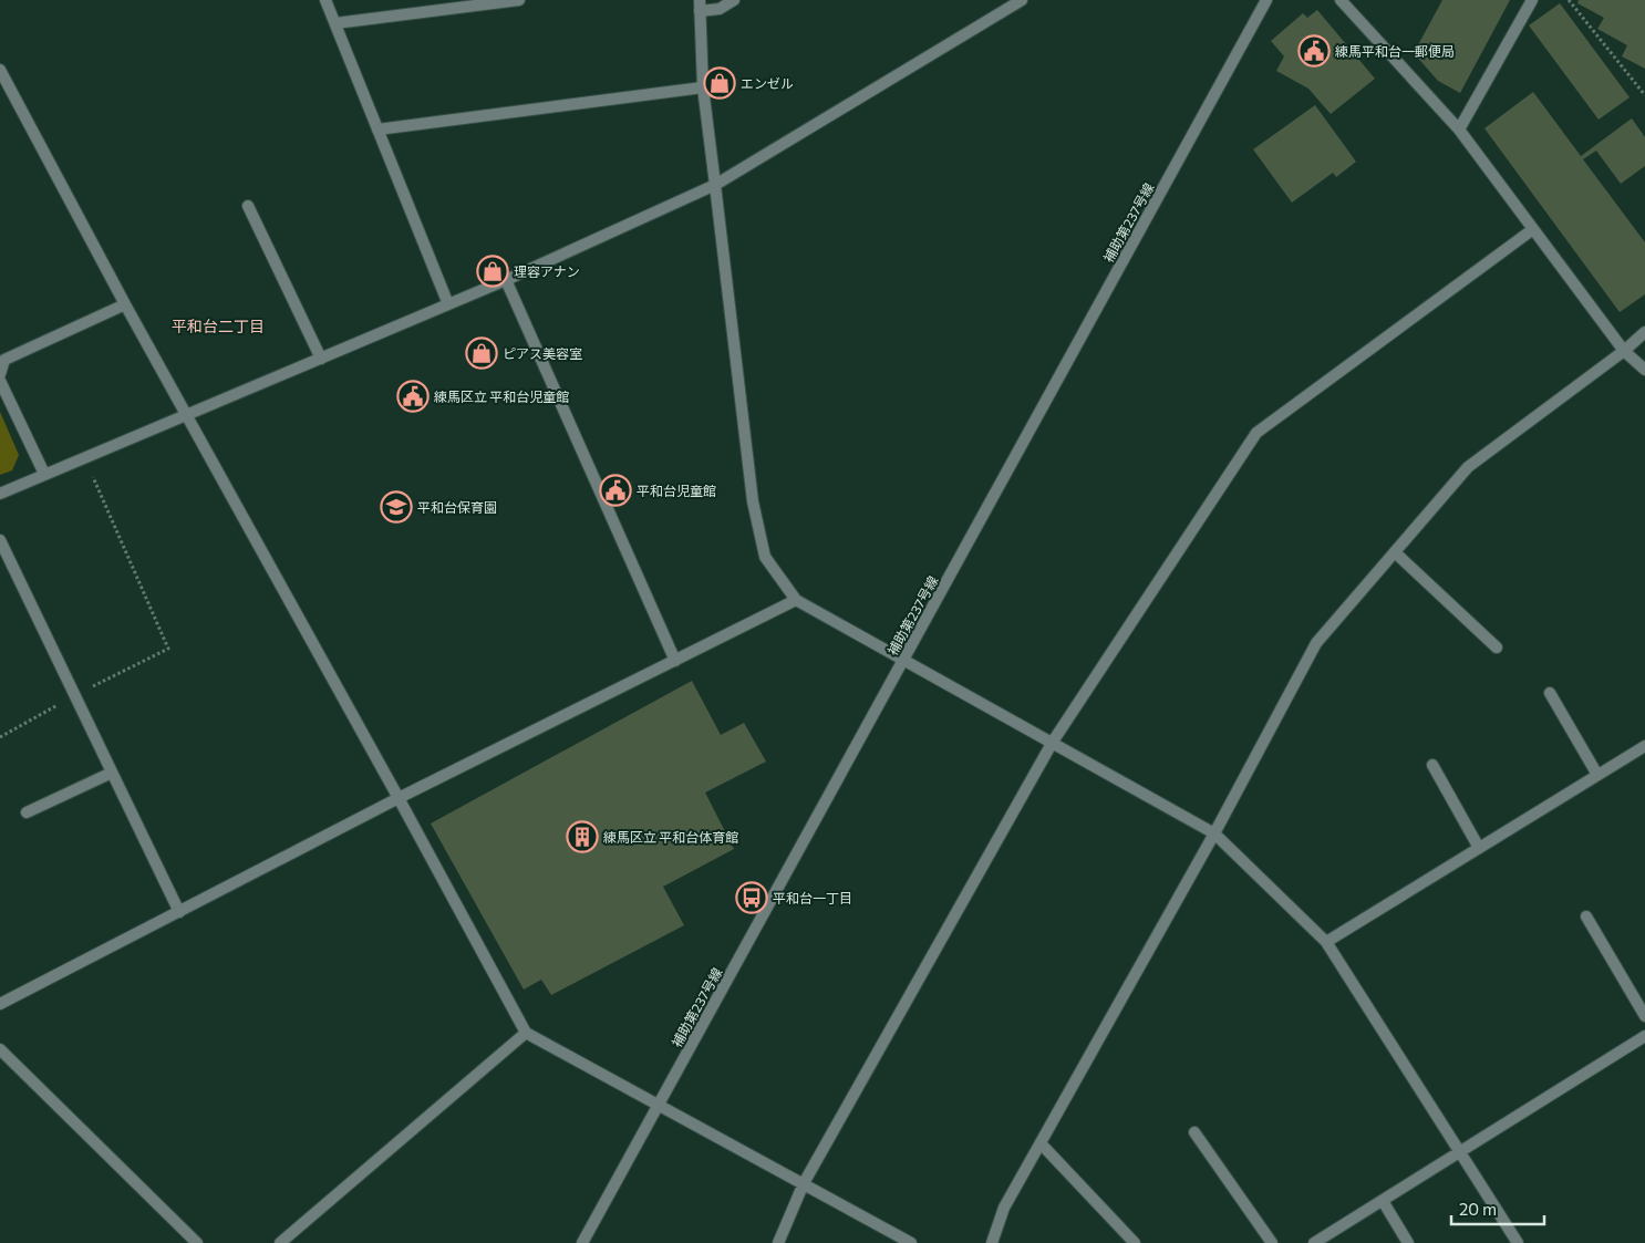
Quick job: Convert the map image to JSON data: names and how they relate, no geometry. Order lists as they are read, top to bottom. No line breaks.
{"streets":{"street":["補助第237号線"]},"districts":["平和台二丁目"],"places":{"public building":["練馬平和台一郵便局","練馬区立 平和台児童館","平和台児童館"],"shop":["エンゼル","理容アナン","ピアス美容室"],"school or university":["平和台保育園"],"building":["練馬区立 平和台体育館"],"bus stop":["平和台一丁目"]},"scale_bar":"20 m"}
